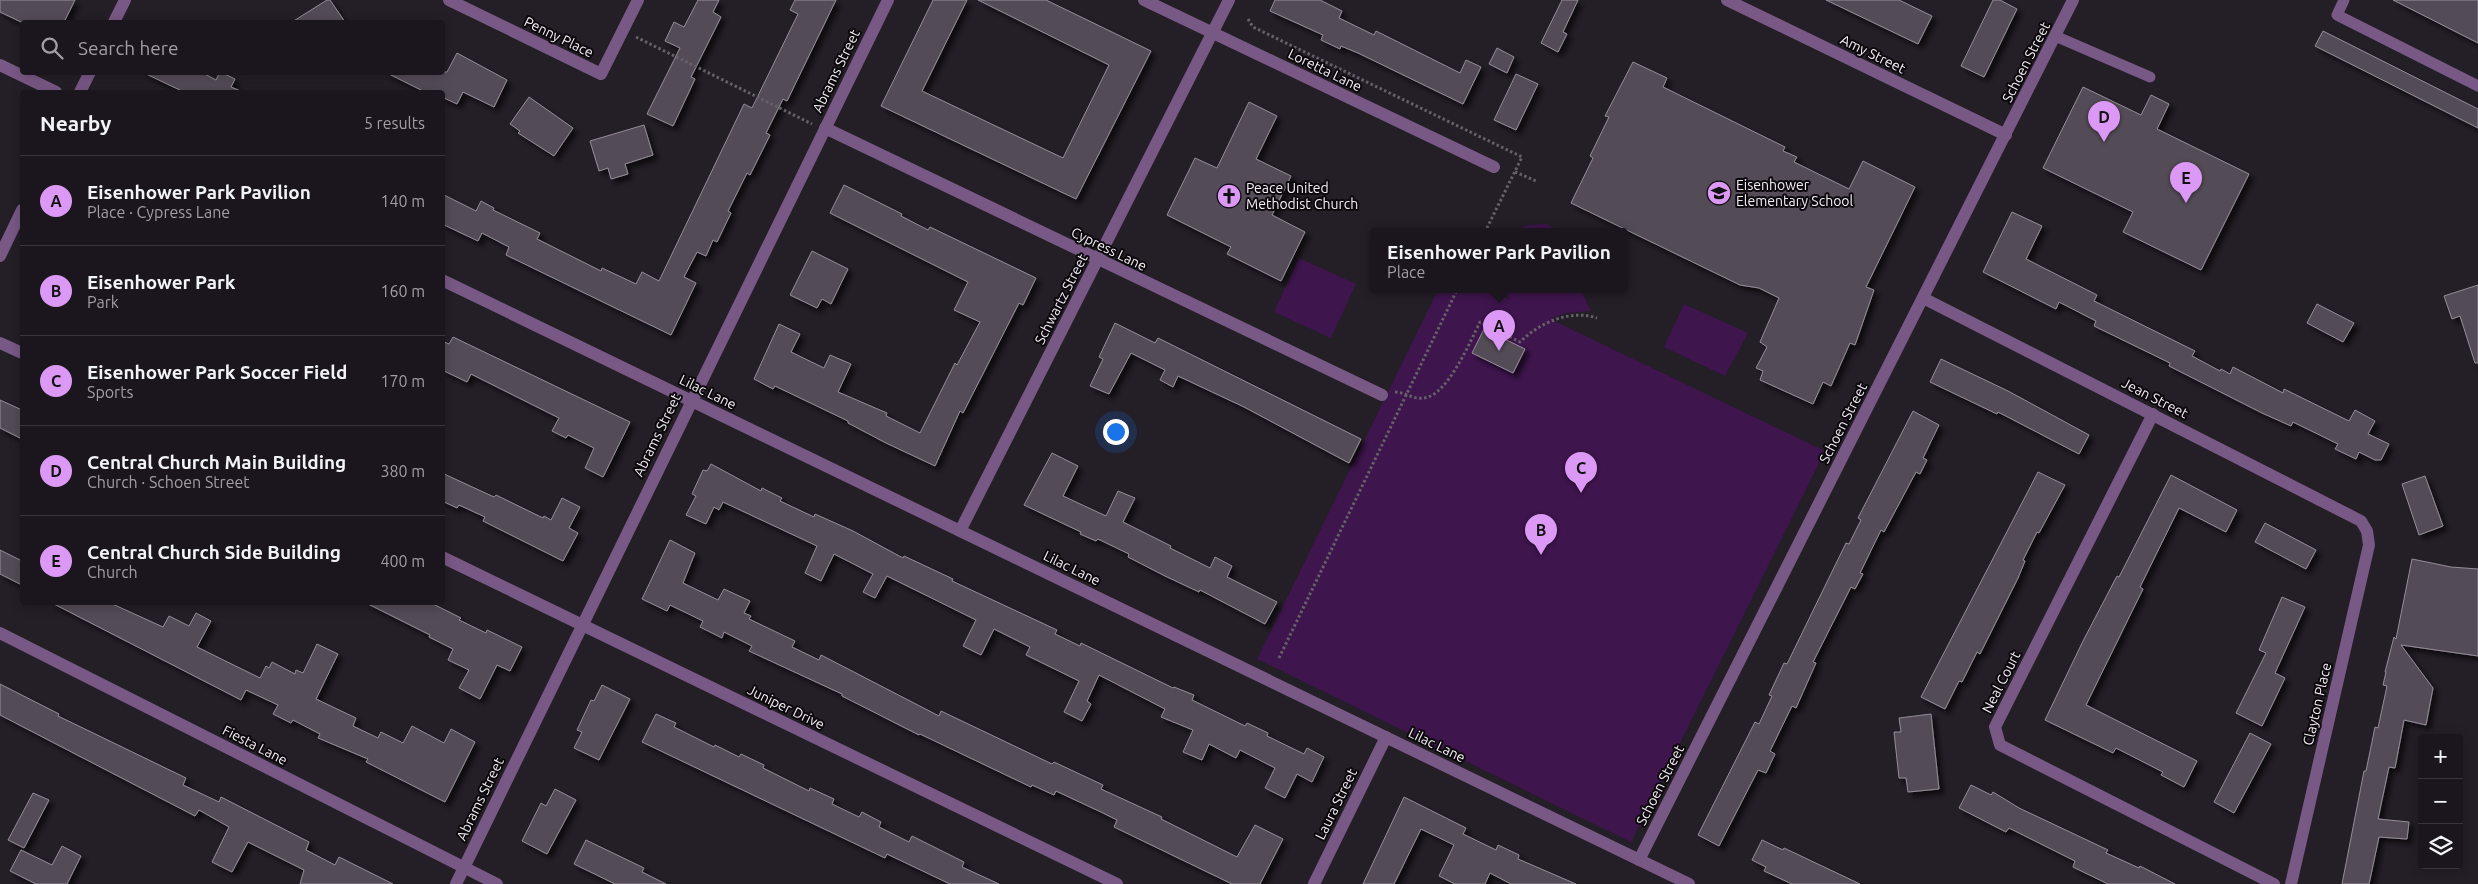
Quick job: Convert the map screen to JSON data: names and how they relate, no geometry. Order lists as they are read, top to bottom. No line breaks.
{"streets":{"street":["Penny Place","Amy Street","Schoen Street","Loretta Lane","Abrams Street","Cypress Lane","Schwartz Street","Lilac Lane","Jean Street","Neal Court","Clayton Place","Juniper Drive","Fiesta Lane","Laura Street"]},"crossings":[["Amy Street","Schoen Street"],["Schoen Street","Lilac Lane"],["Schoen Street","Jean Street"],["Loretta Lane","Schwartz Street"],["Abrams Street","Cypress Lane"],["Abrams Street","Lilac Lane"],["Abrams Street","Juniper Drive"],["Abrams Street","Fiesta Lane"],["Cypress Lane","Schwartz Street"],["Schwartz Street","Lilac Lane"],["Lilac Lane","Laura Street"],["Jean Street","Neal Court"],["Jean Street","Clayton Place"]],"places":{"school or university":["Eisenhower Elementary School"],"church":["Peace United Methodist Church"]},"page":{"search":"Search here","heading":["Nearby","5 results"],"pins":["D","E","A","C","B"],"list":[{"mark":"A","name":"Eisenhower Park Pavilion","note":"Place · Cypress Lane","value":"140 m"},{"mark":"B","name":"Eisenhower Park","note":"Park","value":"160 m"},{"mark":"C","name":"Eisenhower Park Soccer Field","note":"Sports","value":"170 m"},{"mark":"D","name":"Central Church Main Building","note":"Church · Schoen Street","value":"380 m"},{"mark":"E","name":"Central Church Side Building","note":"Church","value":"400 m"}],"popup":["Eisenhower Park Pavilion","Place"],"map_buttons":["+","−"]}}
